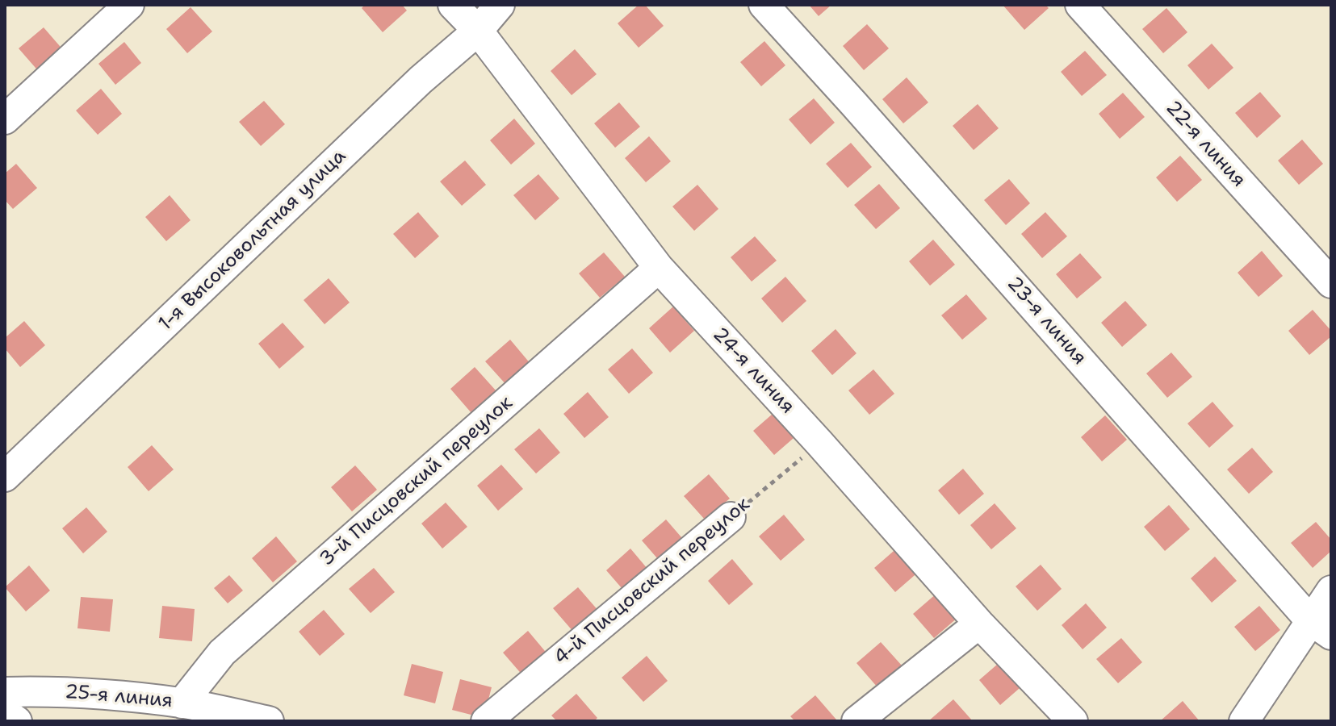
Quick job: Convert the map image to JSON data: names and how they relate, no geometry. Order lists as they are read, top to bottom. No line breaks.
{"streets":{"street":["22-я линия","1-я Высоковольтная улица","23-я линия","24-я линия","3-й Писцовский переулок","4-й Писцовский переулок","25-я линия"]},"crossings":[["1-я Высоковольтная улица","24-я линия"],["24-я линия","3-й Писцовский переулок"],["24-я линия","4-й Писцовский переулок"],["3-й Писцовский переулок","25-я линия"]]}
